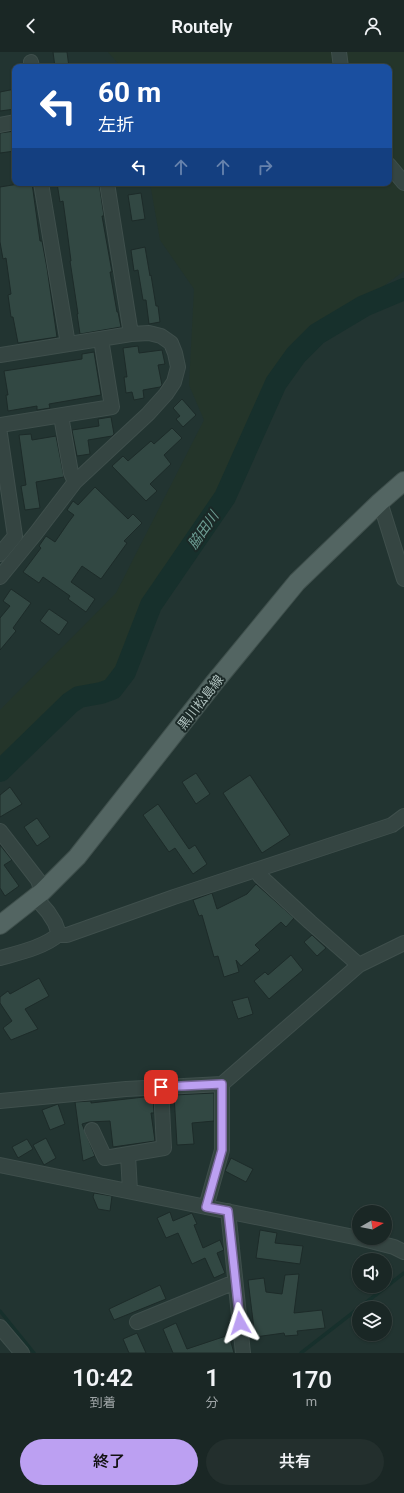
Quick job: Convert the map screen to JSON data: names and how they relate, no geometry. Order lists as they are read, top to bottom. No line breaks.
{"streets":{"main road":["黒川松島線"]},"water":["脇田川"],"north":"right","page":{"header":"Routely","turn":["60 m","左折"],"eta":["10:42","到着","1","分","170","m"],"buttons":["終了","共有"]}}
